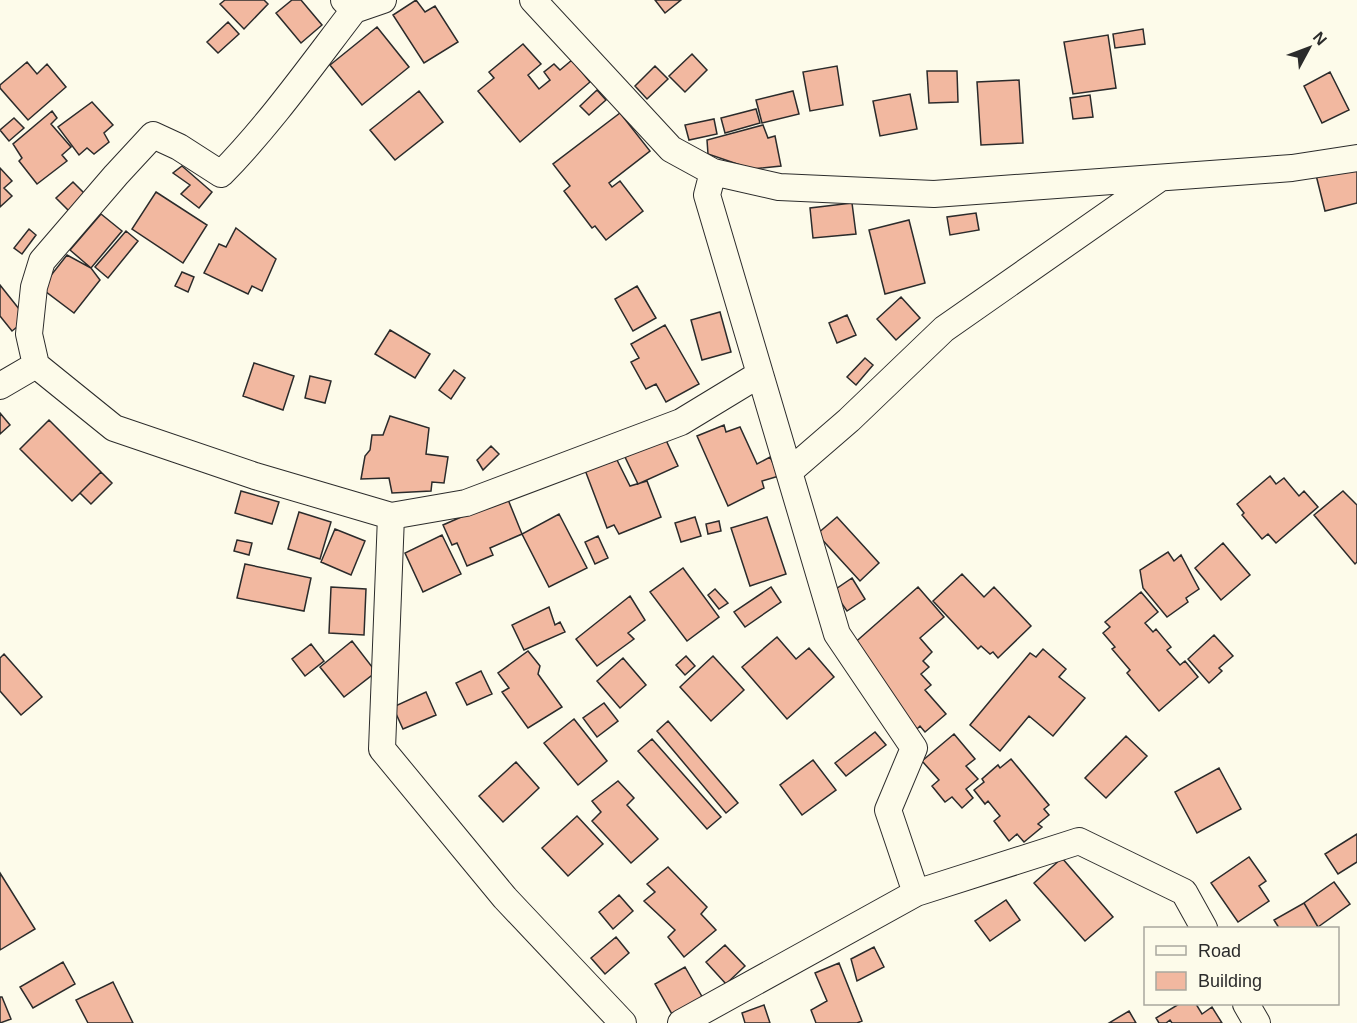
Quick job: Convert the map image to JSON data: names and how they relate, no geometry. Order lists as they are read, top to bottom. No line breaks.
{"legend":["Road","Building"],"north":"top right"}
